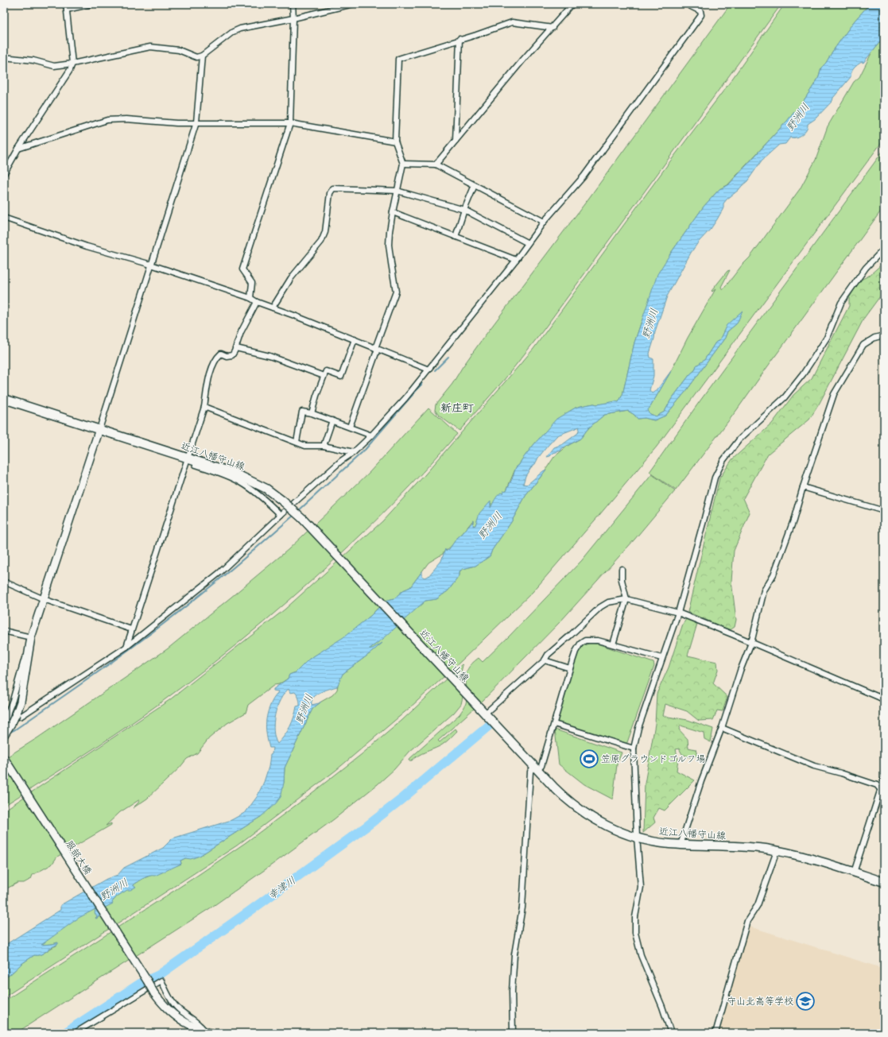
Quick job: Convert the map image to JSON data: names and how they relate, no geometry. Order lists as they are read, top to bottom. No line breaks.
{"streets":{"main road":["近江八幡守山線"],"street":["服部大橋"]},"districts":["新庄町"],"water":["野洲川","幸津川"],"places":{"sports":["笠原グラウンドゴルフ場"],"school or university":["守山北高等学校"]}}
